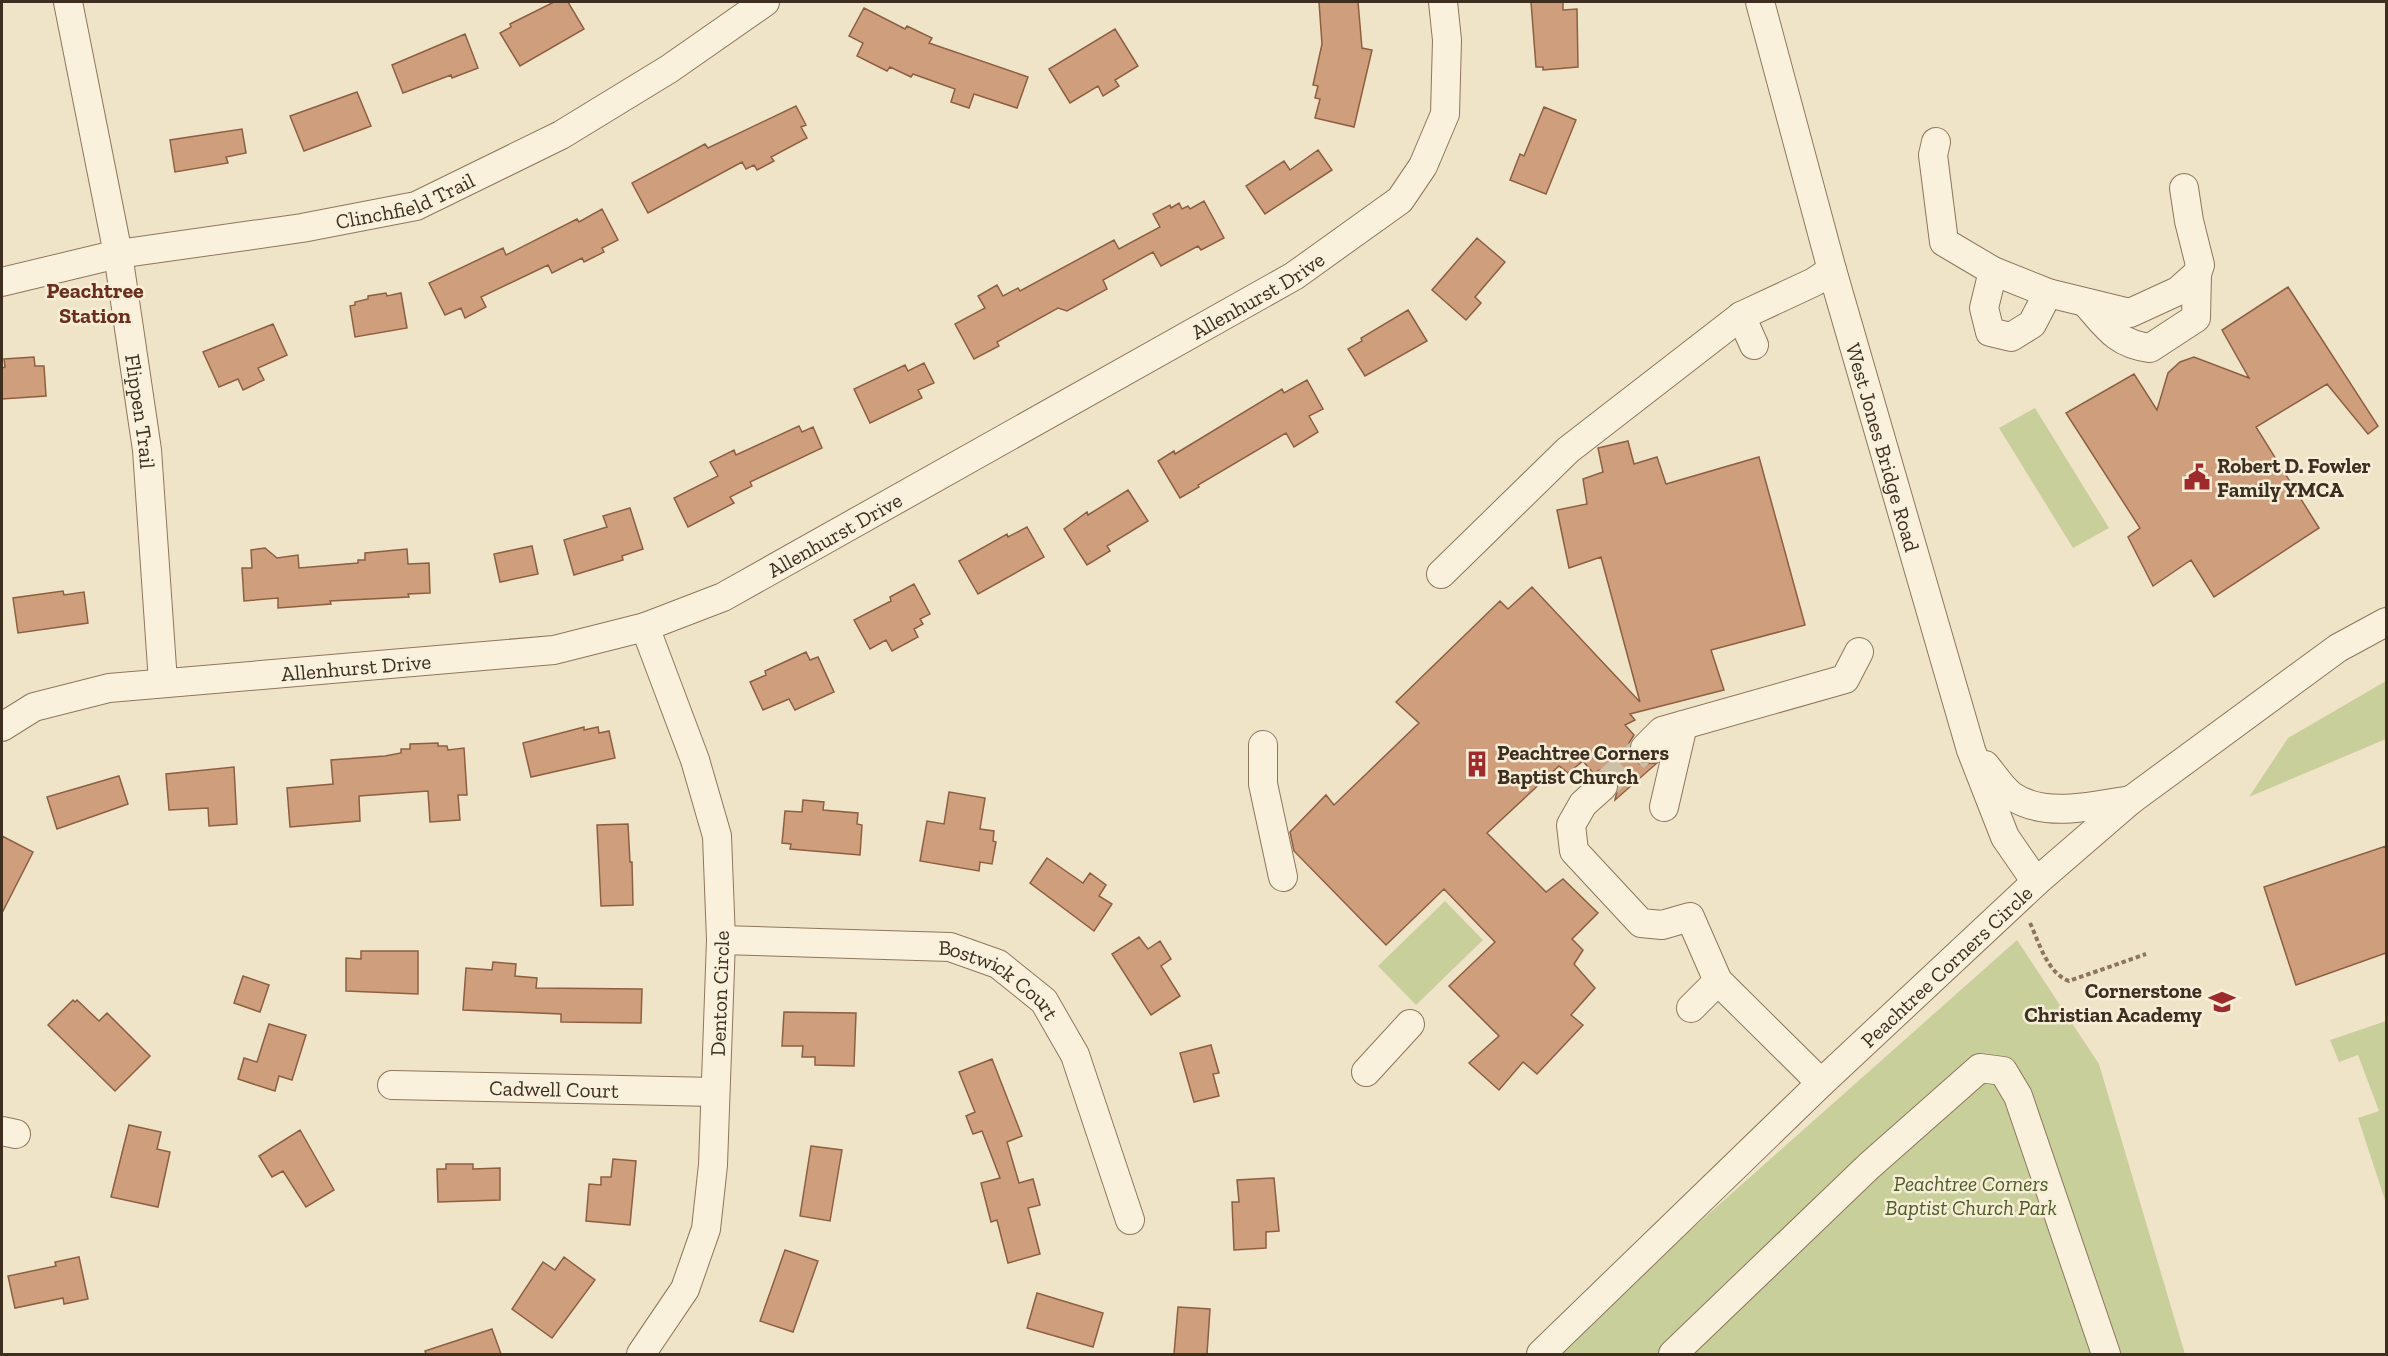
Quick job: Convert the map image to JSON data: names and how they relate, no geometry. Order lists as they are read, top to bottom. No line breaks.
{"streets":{"street":["Clinchfield Trail","Allenhurst Drive","Flippen Trail","West Jones Bridge Road","Peachtree Corners Circle","Bostwick Court","Denton Circle","Cadwell Court"]},"crossings":[["Clinchfield Trail","Flippen Trail"],["Allenhurst Drive","Flippen Trail"],["Allenhurst Drive","Denton Circle"],["West Jones Bridge Road","Peachtree Corners Circle"],["Bostwick Court","Denton Circle"],["Denton Circle","Cadwell Court"]],"districts":["Peachtree Station"],"parks":["Peachtree Corners Baptist Church Park"],"places":{"public building":["Robert D. Fowler Family YMCA"],"building":["Peachtree Corners Baptist Church"],"school or university":["Cornerstone Christian Academy"]}}
